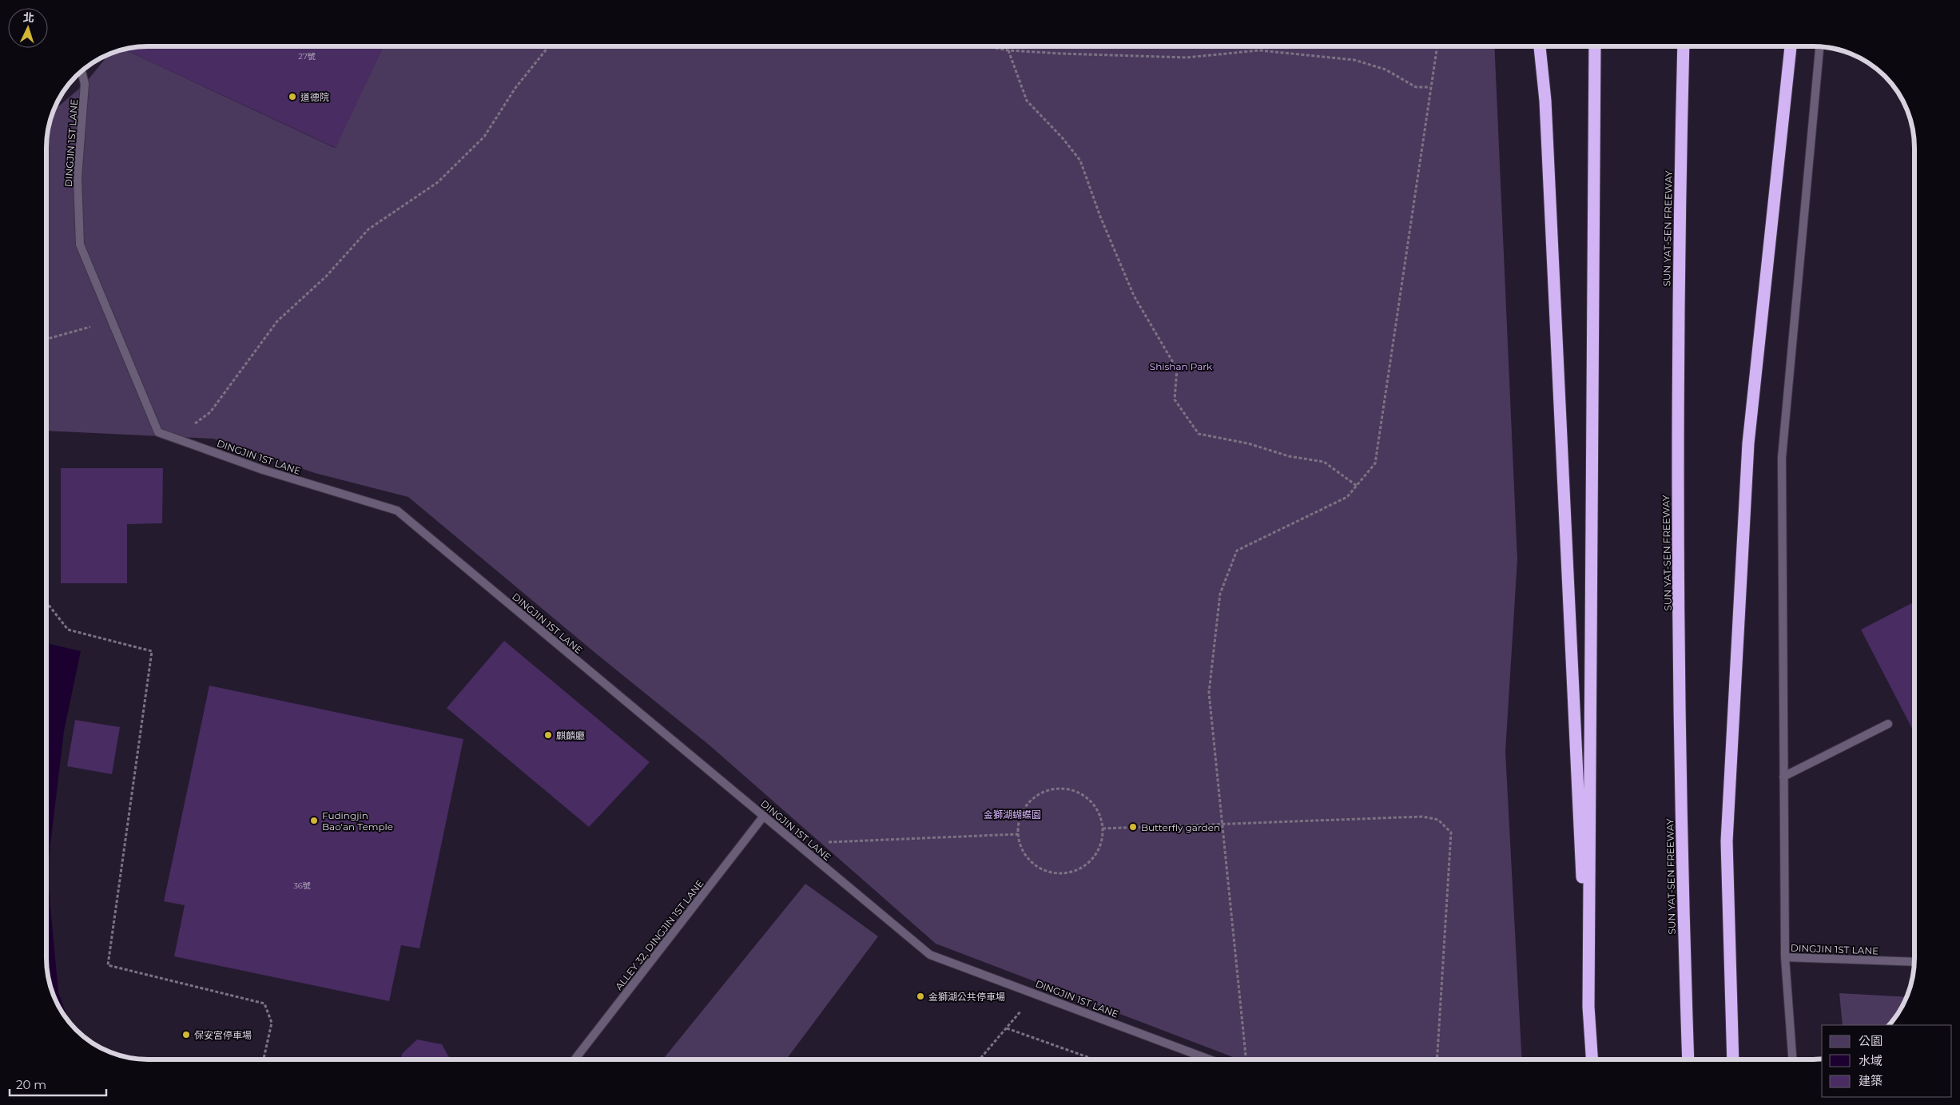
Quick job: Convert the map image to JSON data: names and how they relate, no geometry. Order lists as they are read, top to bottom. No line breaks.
{"streets":{"highway":["SUN YAT-SEN FREEWAY"],"lane":["DINGJIN 1ST LANE","ALLEY 32, DINGJIN 1ST LANE"]},"crossings":[["DINGJIN 1ST LANE","ALLEY 32, DINGJIN 1ST LANE"]],"parks":["Shishan Park","金獅湖蝴蝶園"],"places":["道德院","麒麟廳","Fudingjin Bao'an Temple","Butterfly garden","金獅湖公共停車場","保安宮停車場"],"house_numbers":["27號","36號"],"legend":["公園","水域","建築"],"scale_bar":"20 m","north":"top"}
